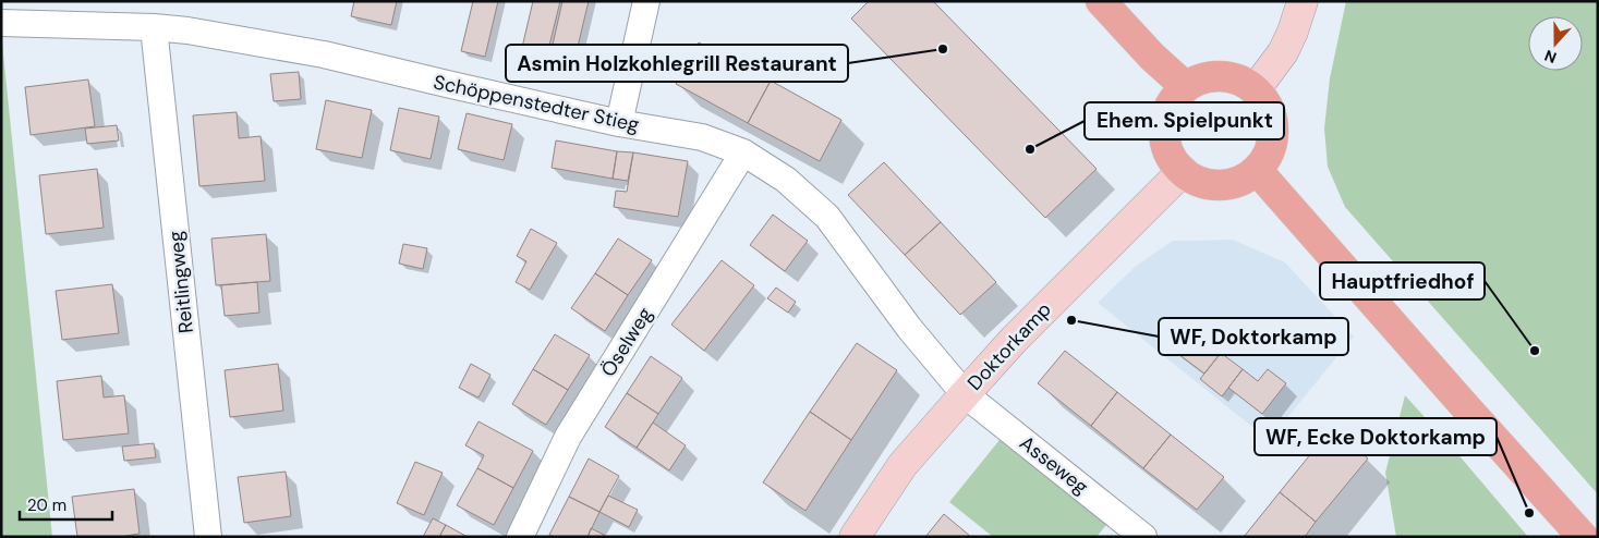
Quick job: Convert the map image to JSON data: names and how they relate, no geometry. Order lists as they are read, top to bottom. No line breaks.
{"streets":{"street":["Schöppenstedter Stieg","Reitlingweg","Öselweg","Doktorkamp","Asseweg"]},"crossings":[["Schöppenstedter Stieg","Reitlingweg"],["Schöppenstedter Stieg","Öselweg"],["Schöppenstedter Stieg","Doktorkamp"],["Schöppenstedter Stieg","Asseweg"],["Doktorkamp","Asseweg"]],"places":["Asmin Holzkohlegrill Restaurant","Ehem. Spielpunkt","WF, Doktorkamp","Hauptfriedhof","WF, Ecke Doktorkamp"],"scale_bar":"20 m","north":"bottom"}
